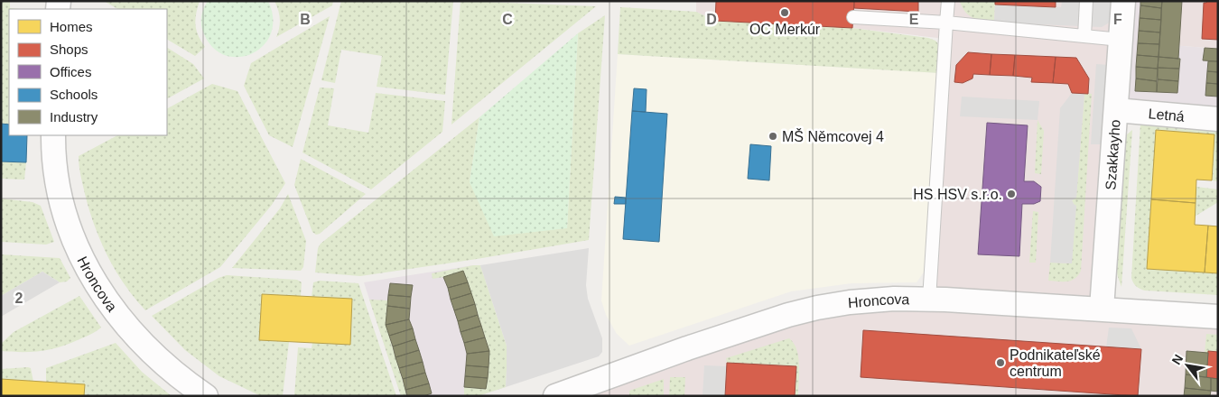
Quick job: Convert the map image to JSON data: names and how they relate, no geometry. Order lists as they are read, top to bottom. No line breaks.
{"streets":{"street":["Letná","Szakkayho","Hroncova"]},"crossings":[["Letná","Szakkayho"],["Szakkayho","Hroncova"]],"places":["OC Merkúr","MŠ Němcovej 4","HS HSV s.r.o.","Podnikateľské centrum"],"legend":["Homes","Shops","Offices","Schools","Industry"],"north":"top left","grid":{"columns":["B","C","D","E","F"],"rows":["2"]}}
